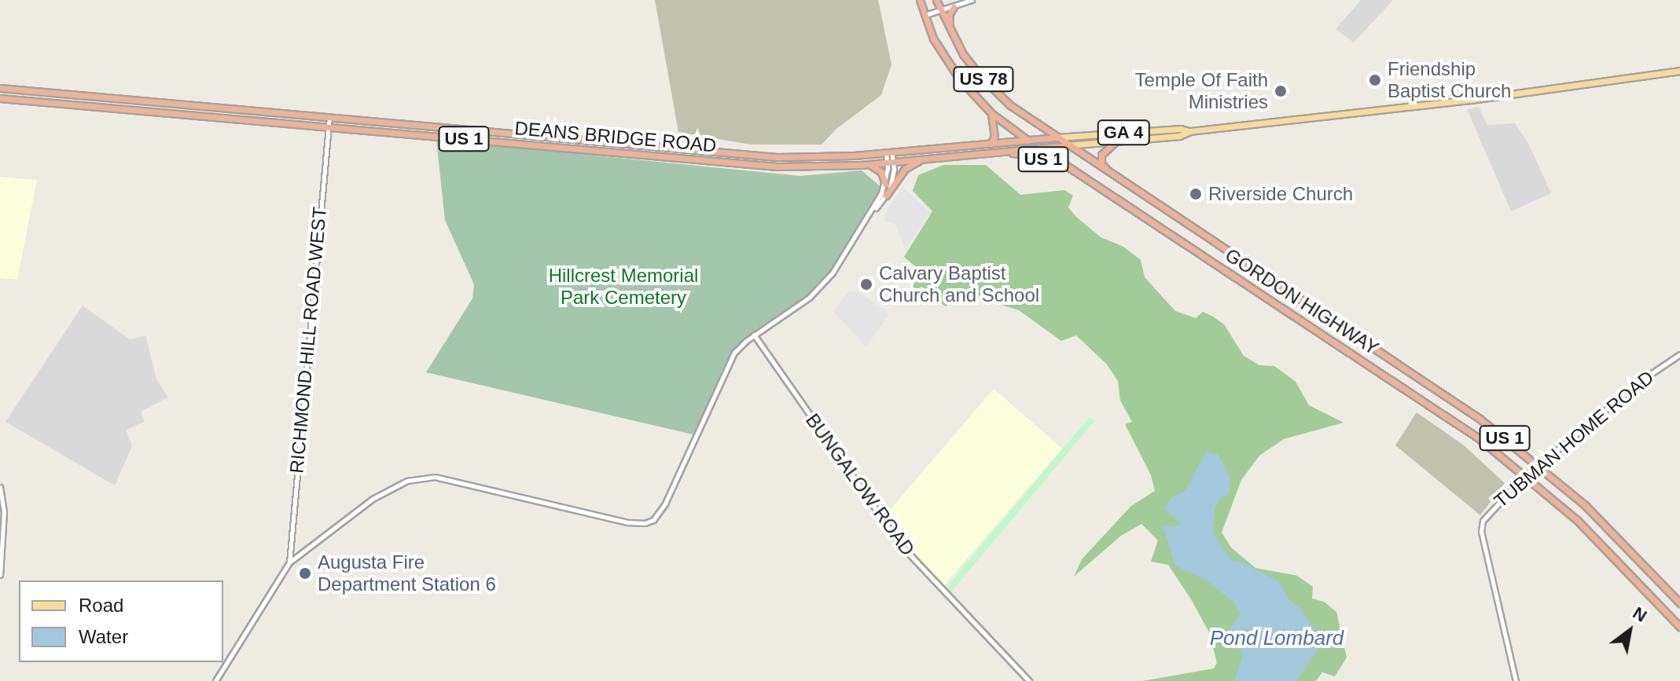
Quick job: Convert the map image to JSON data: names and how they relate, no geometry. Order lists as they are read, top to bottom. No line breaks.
{"streets":{"highway":["US 78","GA 4","DEANS BRIDGE ROAD","US 1","GORDON HIGHWAY"],"street":["RICHMOND HILL ROAD WEST","TUBMAN HOME ROAD","BUNGALOW ROAD"]},"crossings":[["DEANS BRIDGE ROAD","US 1"],["DEANS BRIDGE ROAD","GORDON HIGHWAY"],["DEANS BRIDGE ROAD","RICHMOND HILL ROAD WEST"],["US 1","GORDON HIGHWAY"],["GORDON HIGHWAY","TUBMAN HOME ROAD"]],"water":["Pond Lombard"],"parks":["Hillcrest Memorial Park Cemetery"],"places":["Friendship Baptist Church","Temple Of Faith Ministries","Riverside Church","Calvary Baptist Church and School","Augusta Fire Department Station 6"],"legend":["Road","Water"],"north":"top right"}
